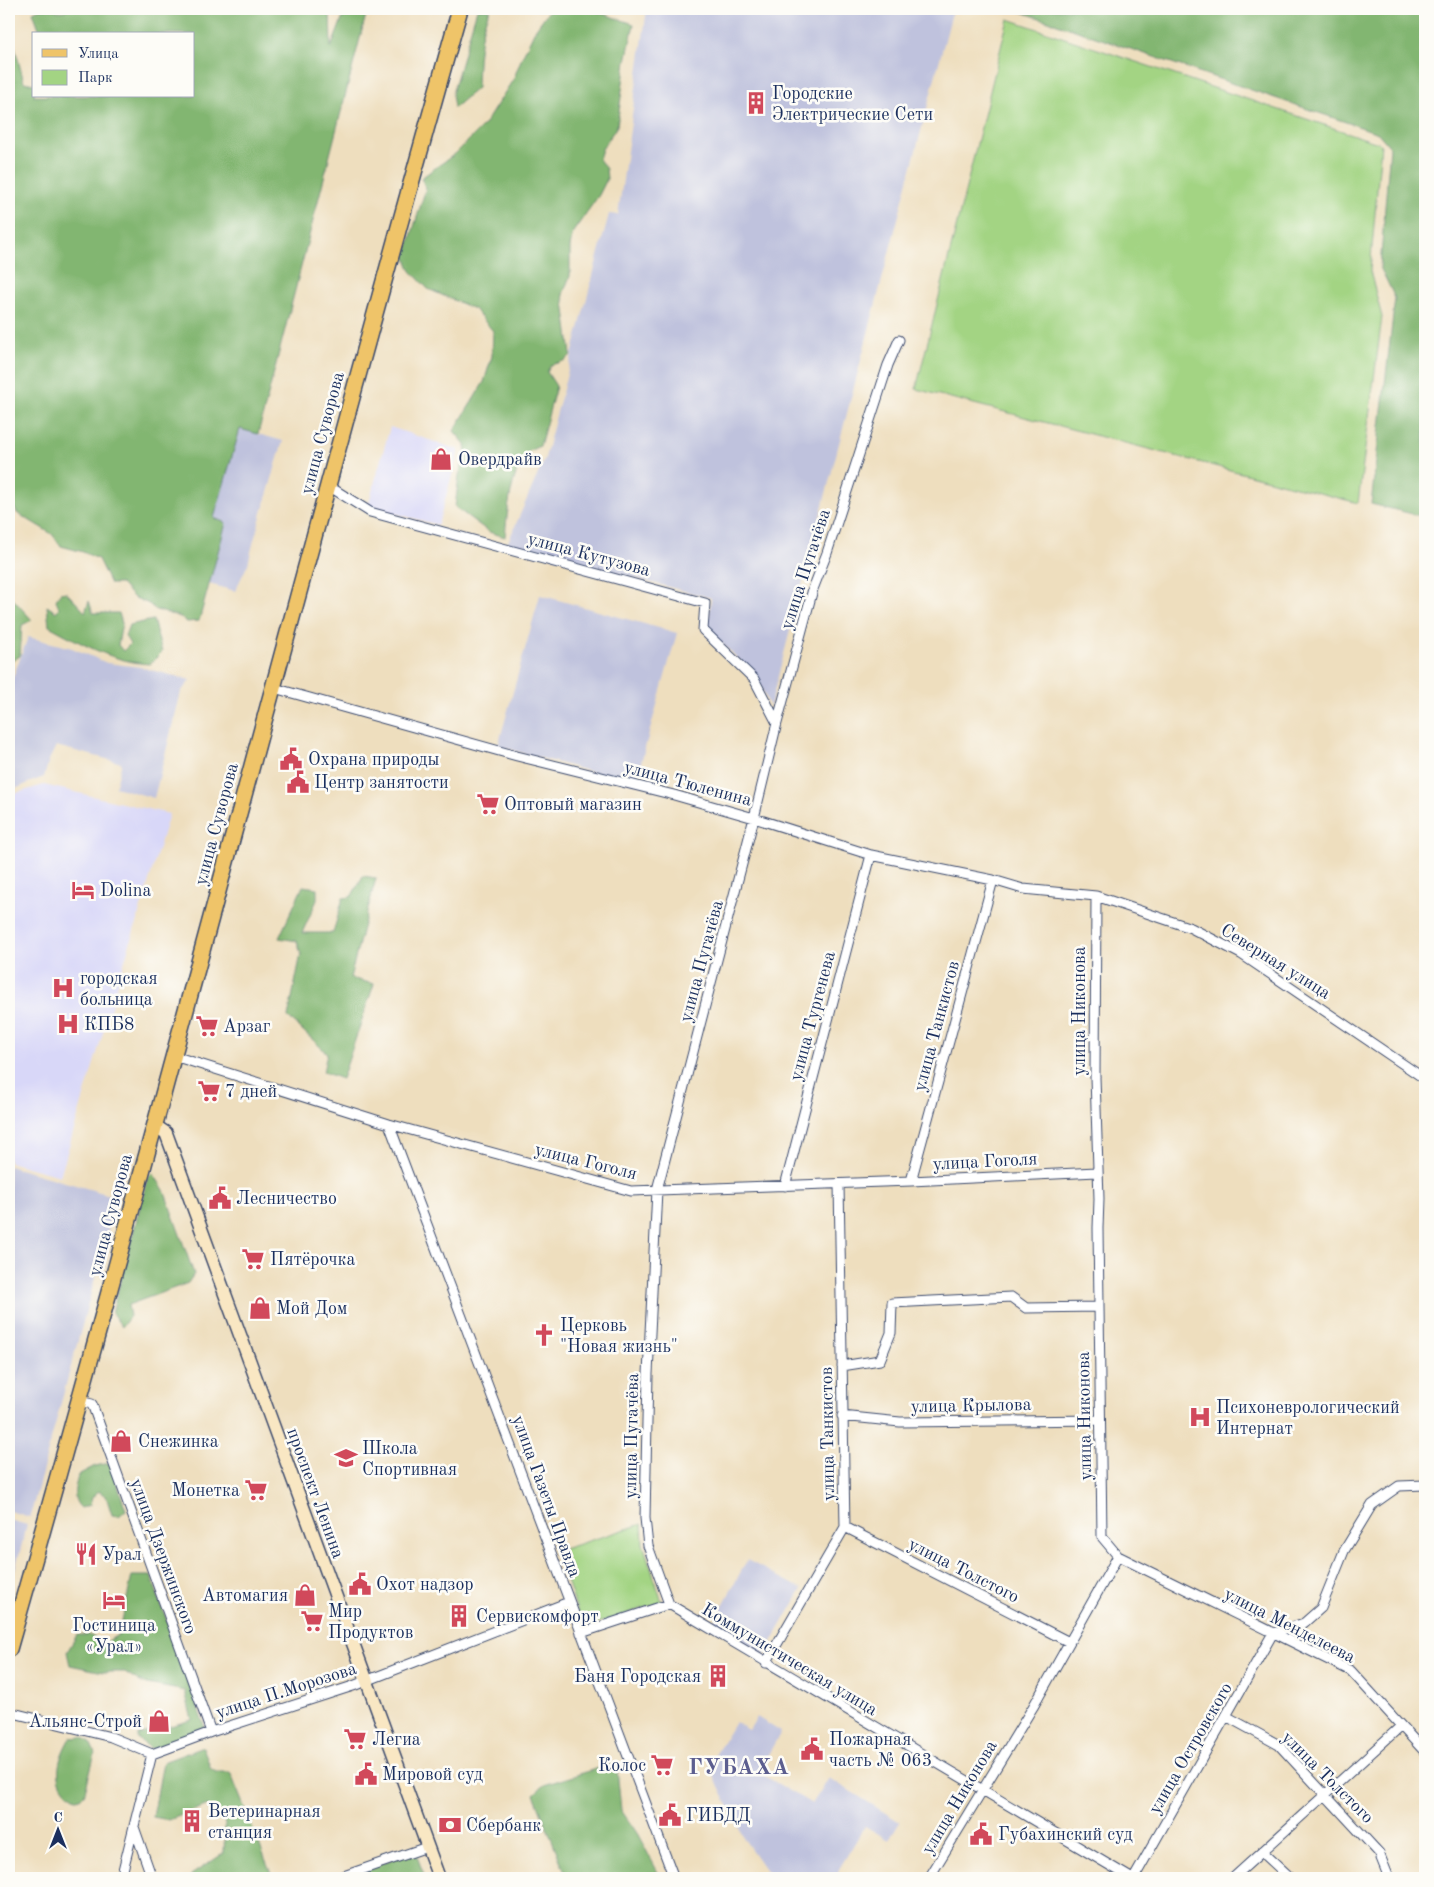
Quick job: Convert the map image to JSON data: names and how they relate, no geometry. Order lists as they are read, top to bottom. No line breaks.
{"streets":{"main road":["улица Суворова","проспект Ленина"],"street":["улица Кутузова","улица Пугачёва","улица Тюленина","Северная улица","улица Никонова","улица Тургенева","улица Танкистов","улица Гоголя","улица Крылова","улица Газеты Правда","улица Дзержинского","улица Толстого","улица Менделеева","Коммунистическая улица","улица П.Морозова","улица Островского"]},"crossings":[["улица Суворова","улица Кутузова"],["улица Суворова","улица Тюленина"],["улица Суворова","улица Гоголя"],["улица Суворова","проспект Ленина"],["улица Суворова","улица Дзержинского"],["улица Кутузова","улица Пугачёва"],["улица Пугачёва","улица Тюленина"],["улица Пугачёва","улица Гоголя"],["улица Пугачёва","Коммунистическая улица"],["улица Тюленина","Северная улица"],["улица Тюленина","улица Никонова"],["улица Тюленина","улица Тургенева"],["улица Тюленина","улица Танкистов"],["Северная улица","улица Никонова"],["улица Никонова","улица Гоголя"],["улица Никонова","улица Крылова"],["улица Никонова","улица Толстого"],["улица Никонова","улица Менделеева"],["улица Никонова","Коммунистическая улица"],["улица Тургенева","улица Гоголя"],["улица Танкистов","улица Гоголя"],["улица Танкистов","улица Крылова"],["улица Танкистов","улица Толстого"],["улица Гоголя","улица Газеты Правда"],["проспект Ленина","улица П.Морозова"],["улица Газеты Правда","улица П.Морозова"],["улица Дзержинского","улица П.Морозова"],["улица Толстого","улица Островского"],["улица Менделеева","улица Островского"],["Коммунистическая улица","улица Островского"]],"districts":["ГУБАХА"],"places":{"building":["Городские Электрические Сети","Сервискомфорт","Баня Городская","Ветеринарная станция"],"shop":["Овердрайв","Мой Дом","Снежинка","Автомагия","Альянс-Строй"],"public building":["Охрана природы","Центр занятости","Лесничество","Охот надзор","Пожарная часть № 063","Мировой суд","ГИБДД","Губахинский суд"],"supermarket":["Оптовый магазин","Арзаг","7 дней","Пятёрочка","Монетка","Мир Продуктов","Легиа","Колос"],"hotel":["Dolina","Гостиница «Урал»"],"hospital":["городская больница","КПБ8","Психоневрологический Интернат"],"church":["Церковь \"Новая жизнь\""],"school or university":["Школа Спортивная"],"restaurant":["Урал"],"bank":["Сбербанк"]},"legend":["Улица","Парк"],"north":"top"}
